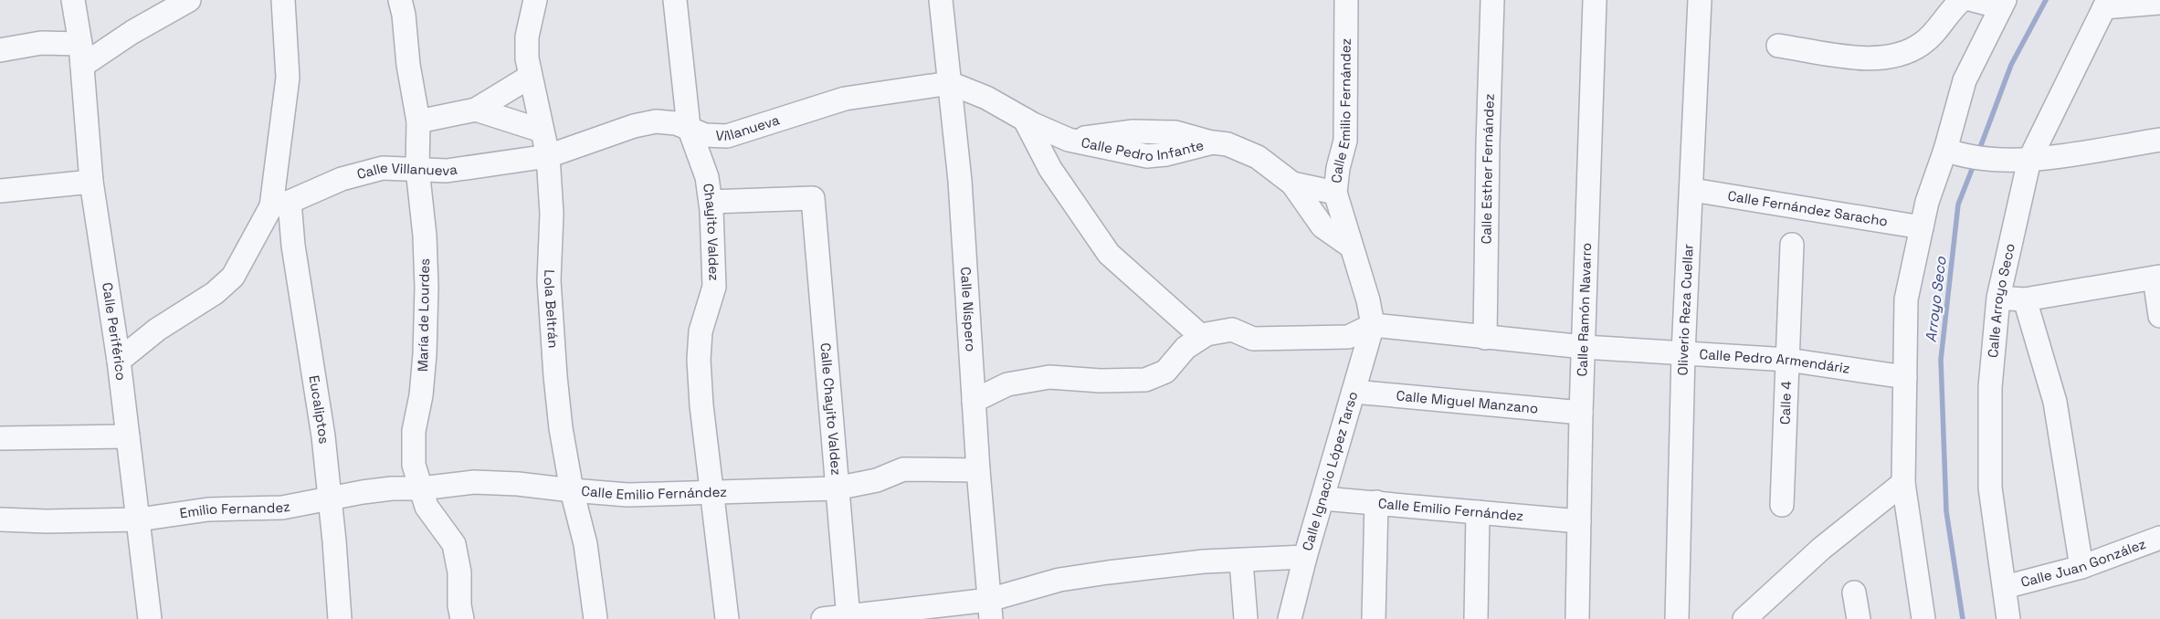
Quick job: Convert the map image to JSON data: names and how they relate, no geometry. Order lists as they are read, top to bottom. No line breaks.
{"streets":{"street":["Calle Emilio Fernández","Villanueva","Calle Pedro Infante","Calle Esther Fernández","Calle Villanueva","Calle Fernández Saracho","Chayito Valdez","Calle Arroyo Seco","Lola Beltrán","Calle Níspero","Calle Ramón Navarro","Oliverio Reza Cuellar","María de Lourdes","Calle Periférico","Calle Pedro Armendáriz","Calle Miguel Manzano","Calle 4","Calle Chayito Valdez","Eucaliptos","Calle Ignacio López Tarso","Emilio Fernandez","Calle Juan González"]},"crossings":[["Calle Emilio Fernández","Calle Pedro Infante"],["Calle Emilio Fernández","Chayito Valdez"],["Calle Emilio Fernández","Lola Beltrán"],["Calle Emilio Fernández","Calle Níspero"],["Calle Emilio Fernández","Calle Ramón Navarro"],["Calle Emilio Fernández","María de Lourdes"],["Calle Emilio Fernández","Calle Pedro Armendáriz"],["Calle Emilio Fernández","Calle Chayito Valdez"],["Calle Emilio Fernández","Eucaliptos"],["Calle Emilio Fernández","Calle Ignacio López Tarso"],["Calle Emilio Fernández","Emilio Fernandez"],["Villanueva","Calle Pedro Infante"],["Villanueva","Calle Villanueva"],["Villanueva","Chayito Valdez"],["Villanueva","Lola Beltrán"],["Villanueva","Calle Níspero"],["Calle Pedro Infante","Calle Níspero"],["Calle Esther Fernández","Calle Pedro Armendáriz"],["Calle Villanueva","Lola Beltrán"],["Calle Villanueva","María de Lourdes"],["Calle Villanueva","Eucaliptos"],["Calle Fernández Saracho","Oliverio Reza Cuellar"],["Chayito Valdez","Calle Chayito Valdez"],["Calle Arroyo Seco","Calle Juan González"],["Calle Ramón Navarro","Calle Pedro Armendáriz"],["Calle Ramón Navarro","Calle Miguel Manzano"],["Oliverio Reza Cuellar","Calle Pedro Armendáriz"],["Calle Periférico","Emilio Fernandez"],["Calle Pedro Armendáriz","Calle 4"],["Calle Pedro Armendáriz","Calle Ignacio López Tarso"],["Calle Miguel Manzano","Calle Ignacio López Tarso"],["Eucaliptos","Emilio Fernandez"]],"water":["Arroyo Seco"]}
